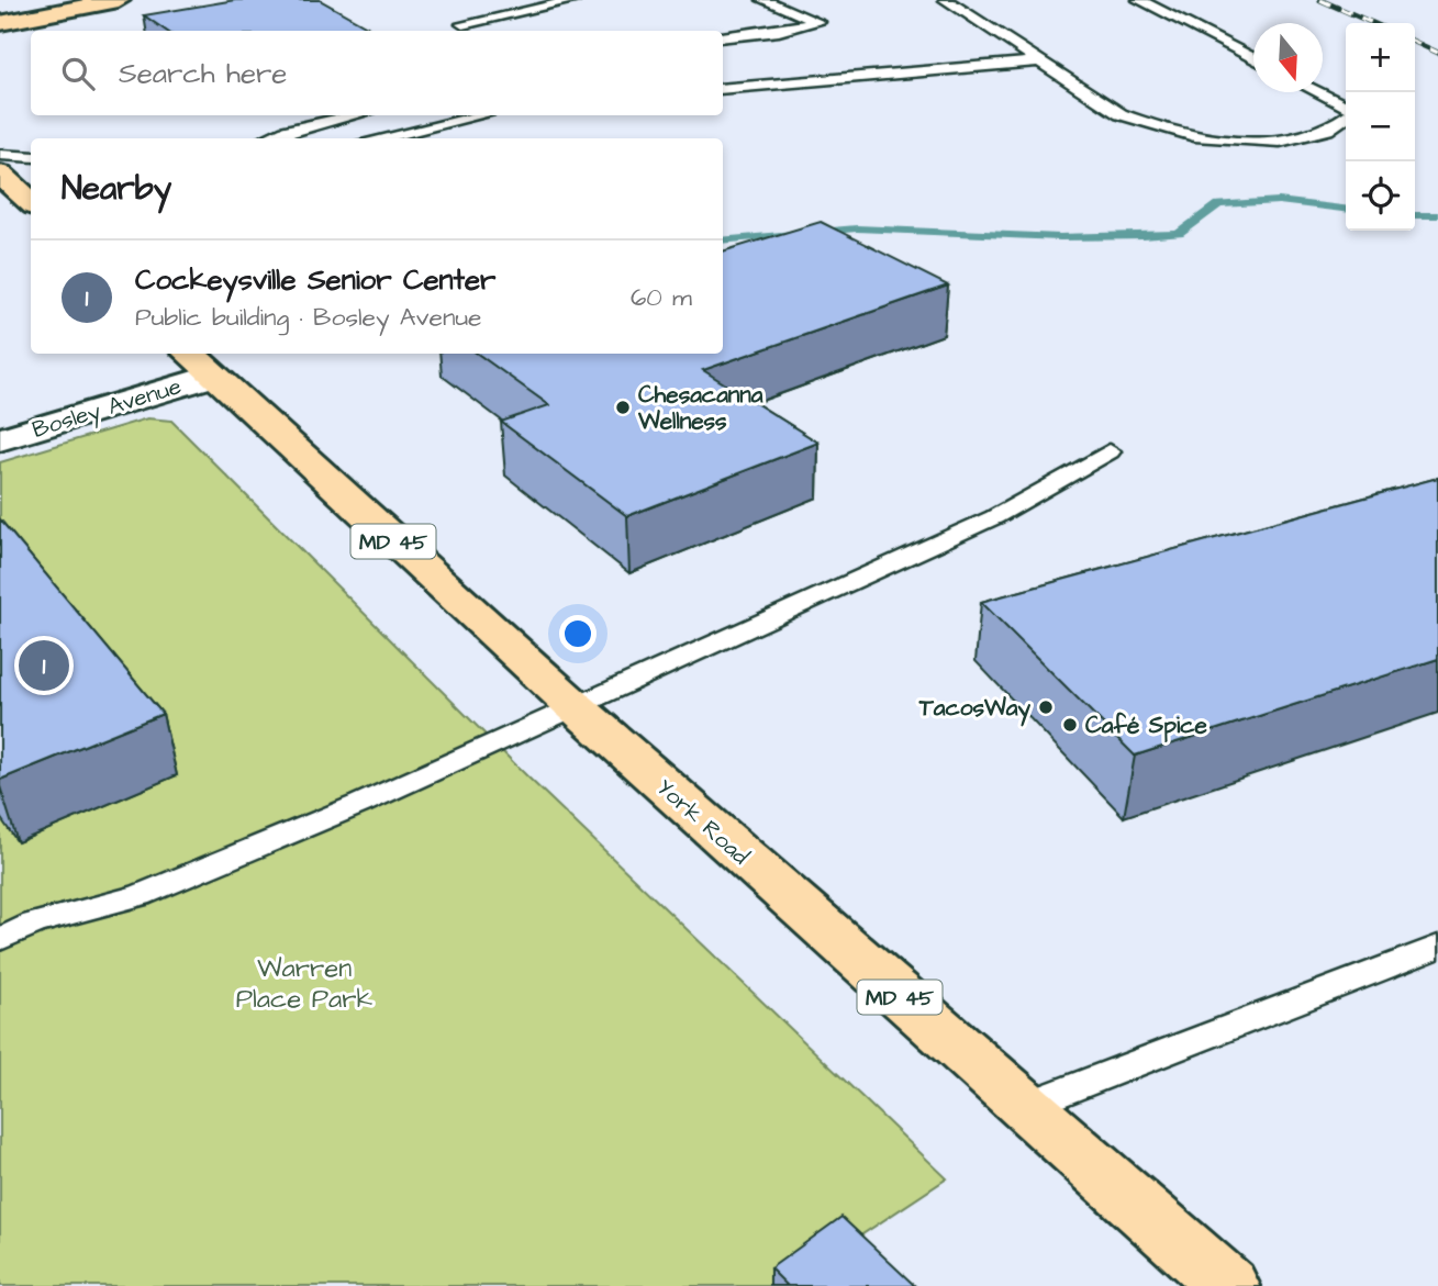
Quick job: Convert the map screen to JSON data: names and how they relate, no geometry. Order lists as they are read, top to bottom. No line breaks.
{"streets":{"main road":["MD 45","York Road"],"street":["Bosley Avenue"]},"crossings":[["Bosley Avenue","York Road"]],"parks":["Warren Place Park"],"places":["Chesacanna Wellness","TacosWay","Café Spice"],"north":"bottom","page":{"map_buttons":["+","−"],"search":"Search here","heading":"Nearby","list":[{"mark":"1","name":"Cockeysville Senior Center","note":"Public building · Bosley Avenue","value":"60 m"}],"pins":"1"}}
